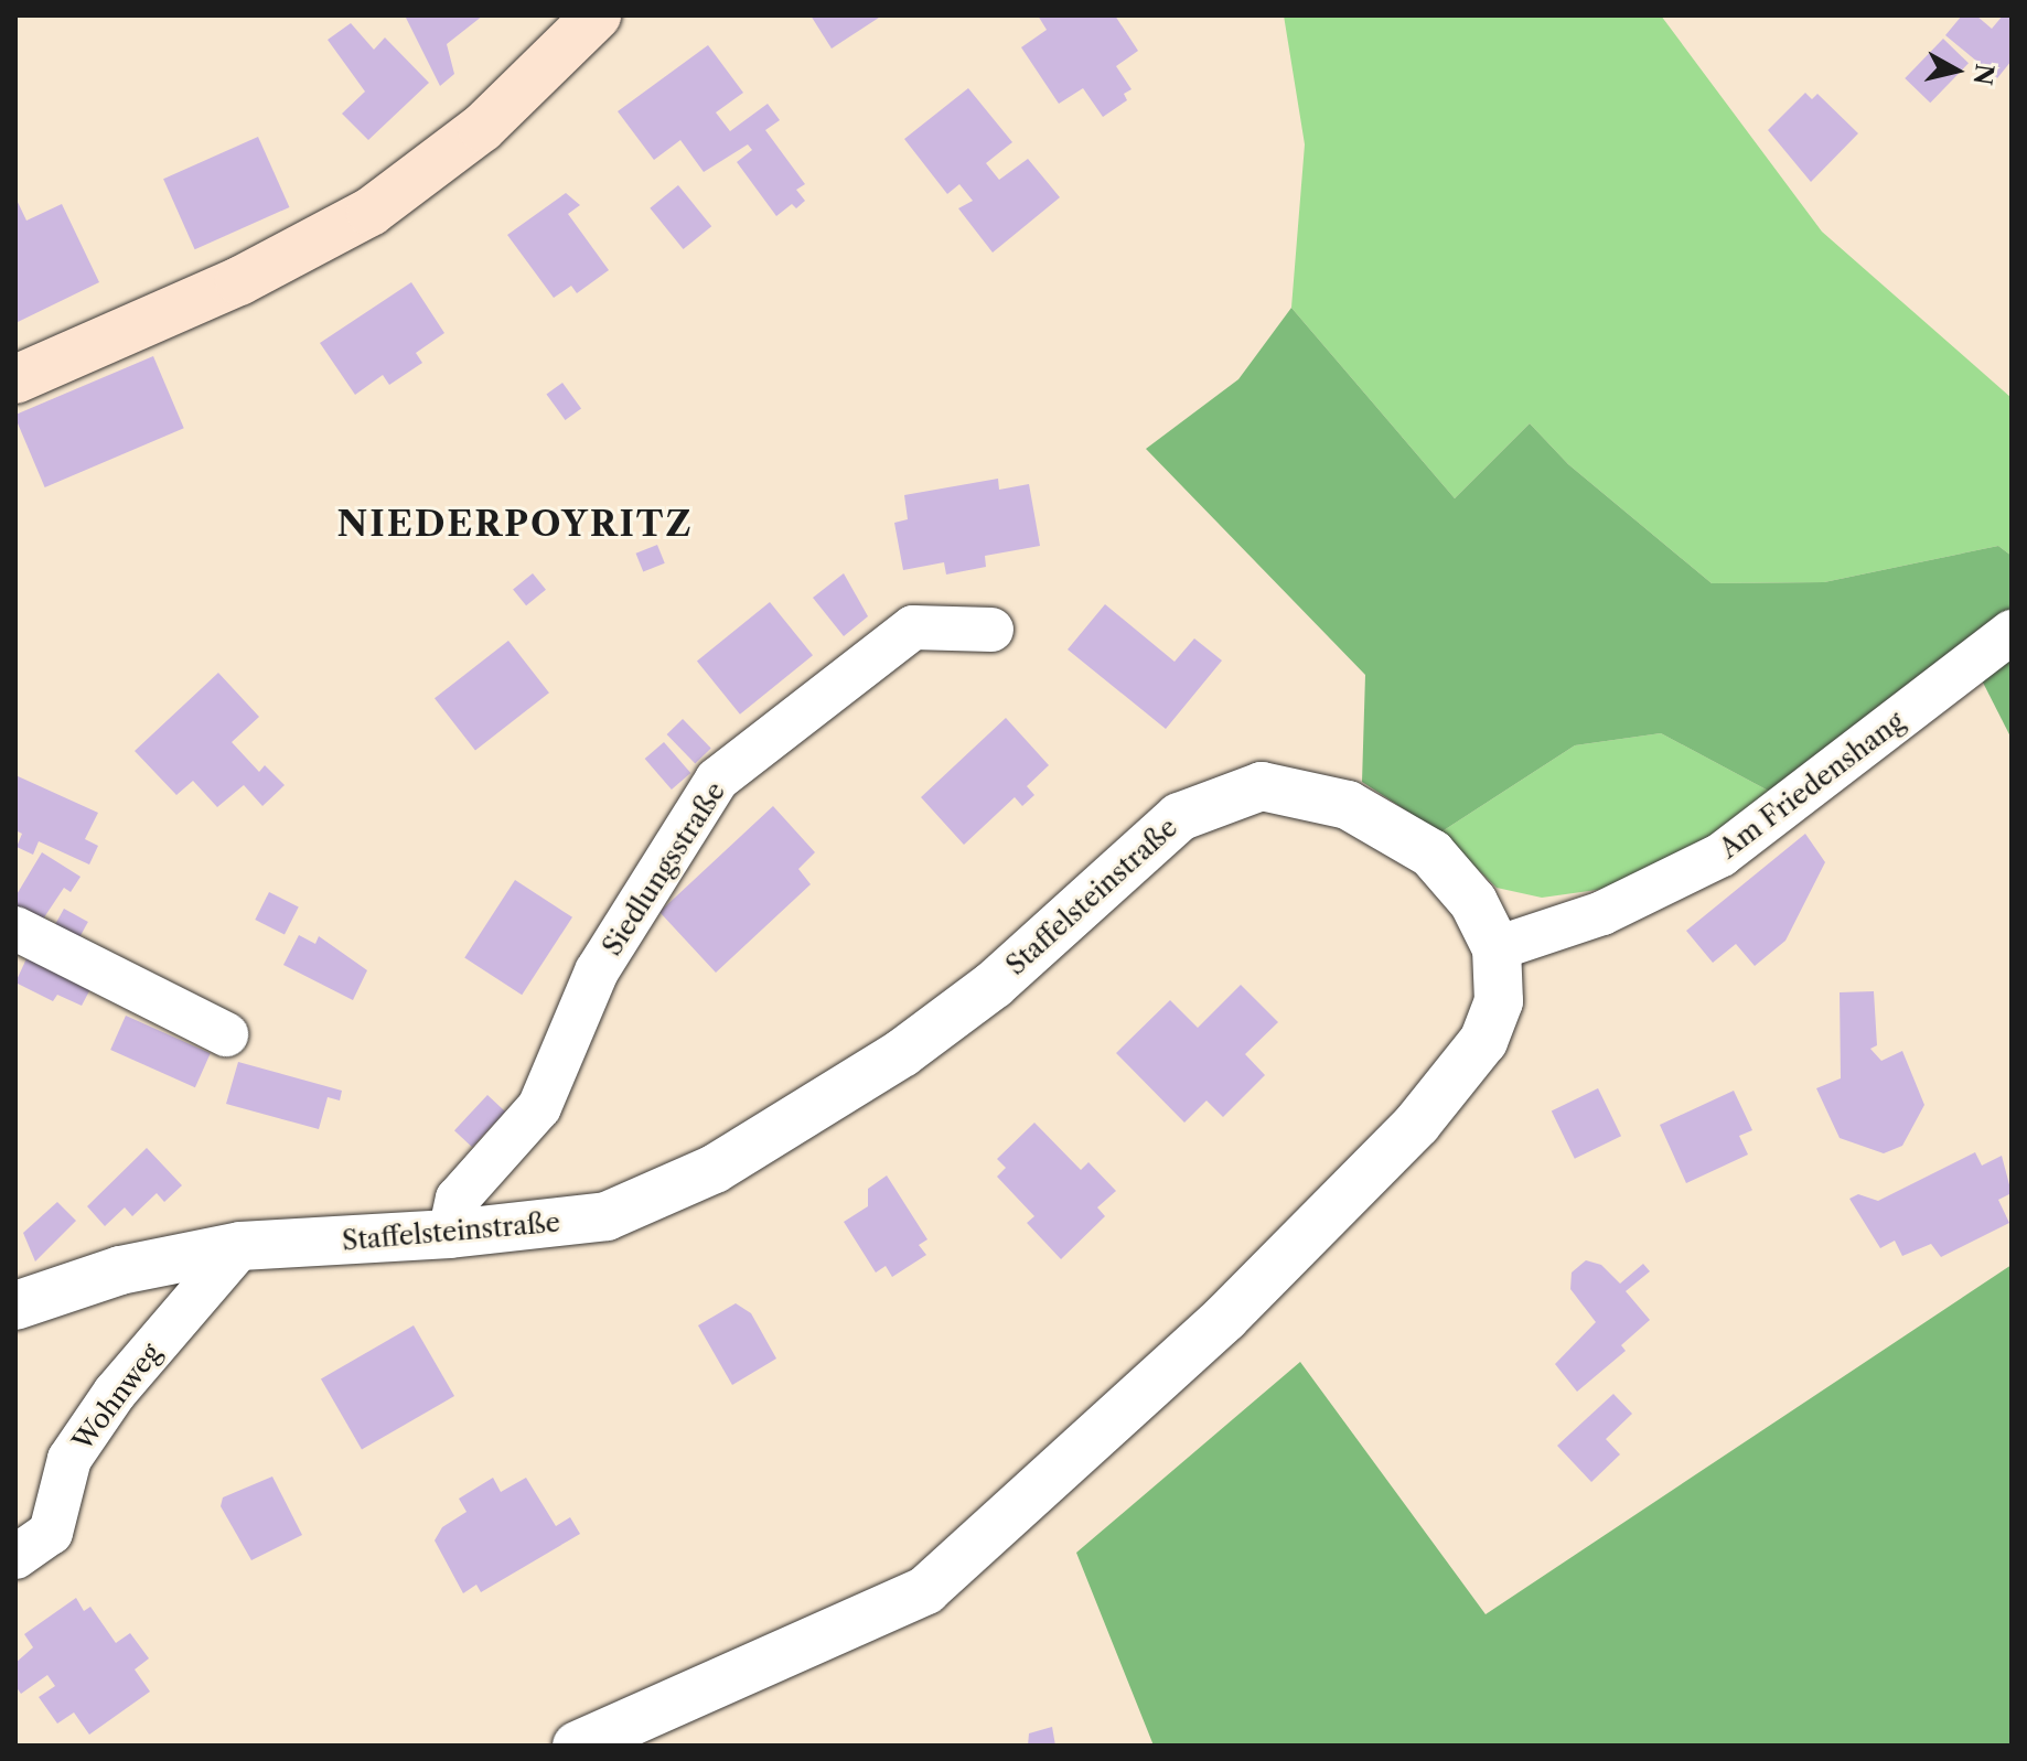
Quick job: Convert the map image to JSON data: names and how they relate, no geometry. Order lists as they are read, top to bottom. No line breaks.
{"streets":{"street":["Am Friedenshang","Siedlungsstraße","Staffelsteinstraße","Wohnweg"]},"crossings":[["Am Friedenshang","Staffelsteinstraße"],["Siedlungsstraße","Staffelsteinstraße"],["Staffelsteinstraße","Wohnweg"]],"districts":["NIEDERPOYRITZ"],"north":"right"}
